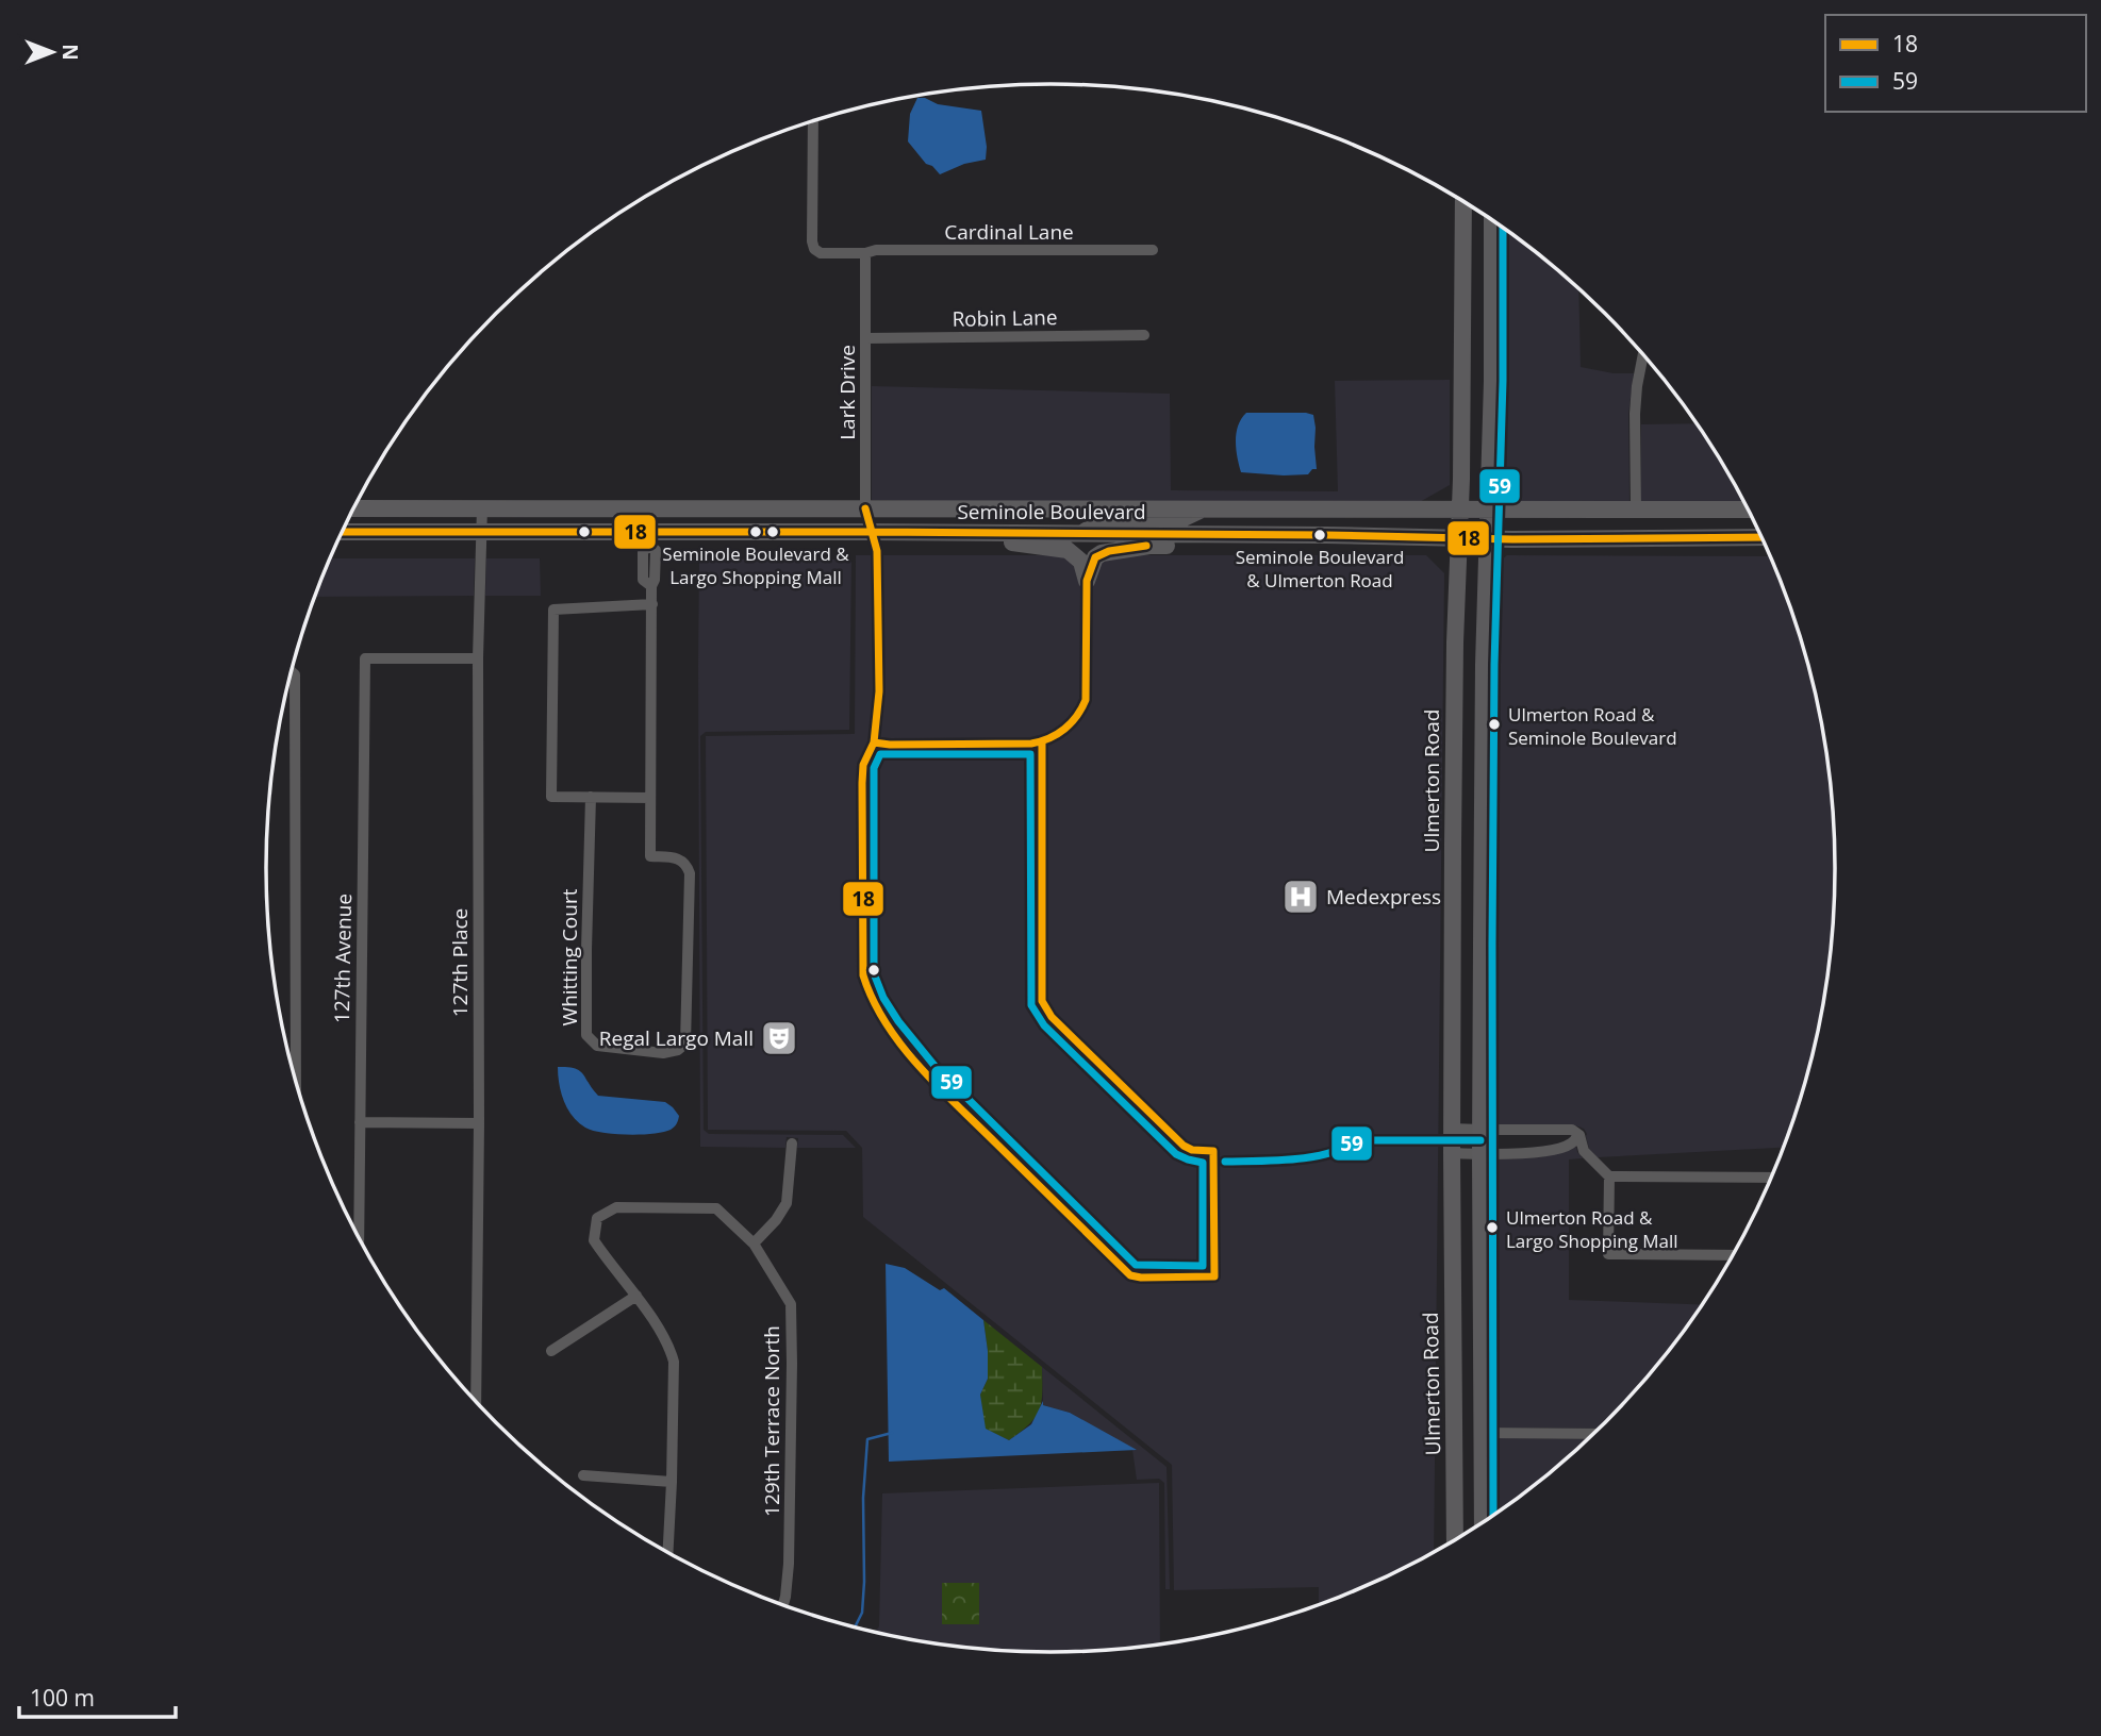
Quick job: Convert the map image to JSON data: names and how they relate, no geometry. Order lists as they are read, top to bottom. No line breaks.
{"streets":{"main road":["Seminole Boulevard","Ulmerton Road"],"street":["Cardinal Lane","Robin Lane","Lark Drive","Whitting Court","127th Avenue","127th Place","129th Terrace North"]},"crossings":[["Cardinal Lane","Lark Drive"],["Robin Lane","Lark Drive"],["Lark Drive","Seminole Boulevard"],["Seminole Boulevard","Ulmerton Road"],["Seminole Boulevard","Whitting Court"],["Seminole Boulevard","127th Place"],["127th Avenue","127th Place"]],"places":{"other":["Seminole Boulevard & Largo Shopping Mall","Seminole Boulevard & Ulmerton Road","Ulmerton Road & Seminole Boulevard","Ulmerton Road & Largo Shopping Mall"],"hospital":["Medexpress"],"theatre":["Regal Largo Mall"]},"lines":["transit line 59","transit line 18"],"legend":["18","59"],"scale_bar":"100 m","north":"right"}
